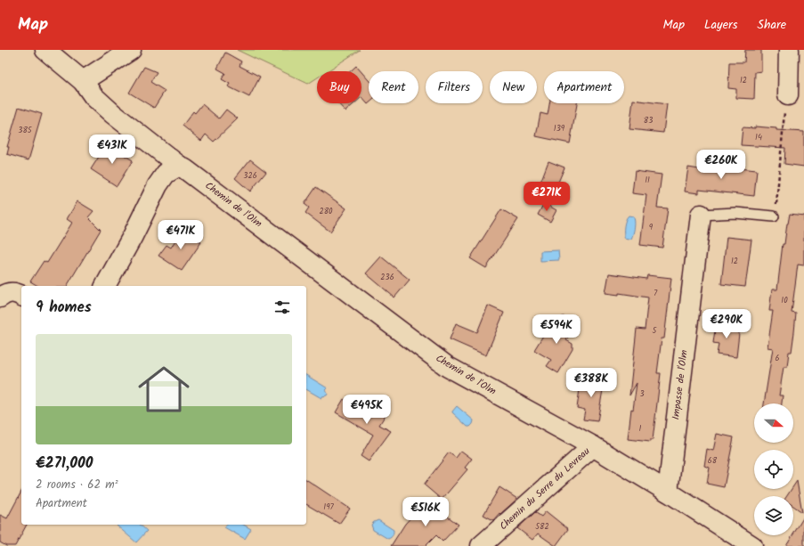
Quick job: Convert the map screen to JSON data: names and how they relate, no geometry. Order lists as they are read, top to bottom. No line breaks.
{"streets":{"street":["Chemin de l'Olm","Impasse de l'Olm","Chemin du Serre du Levreau"]},"crossings":[["Chemin de l'Olm","Impasse de l'Olm"],["Chemin de l'Olm","Chemin du Serre du Levreau"]],"house_numbers":["12","83","139","385","14","326","11","280","9","12","236","7","10","5","6","3","1","68","197","582"],"north":"right","page":{"header":"Map","nav":["Map","Layers","Share"],"chip":["Buy","Rent","Filters","New","Apartment"],"price":["€431K","€260K","€271K","€471K","€290K","€594K","€388K","€495K","€516K"],"heading":"9 homes","list":[{"name":"€271,000","note":"2 rooms · 62 m² · Apartment"}]}}
